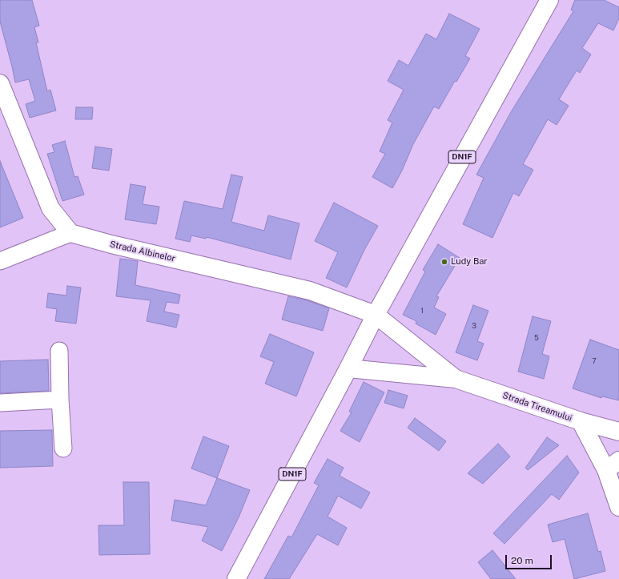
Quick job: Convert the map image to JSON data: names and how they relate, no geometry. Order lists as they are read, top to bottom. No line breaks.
{"streets":{"main road":["DN1F","Strada Albinelor","Strada Tireamului"]},"crossings":[["DN1F","Strada Albinelor"],["DN1F","Strada Tireamului"],["Strada Albinelor","Strada Tireamului"]],"places":["Ludy Bar"],"house_numbers":["1","3","5","7"],"scale_bar":"20 m"}
